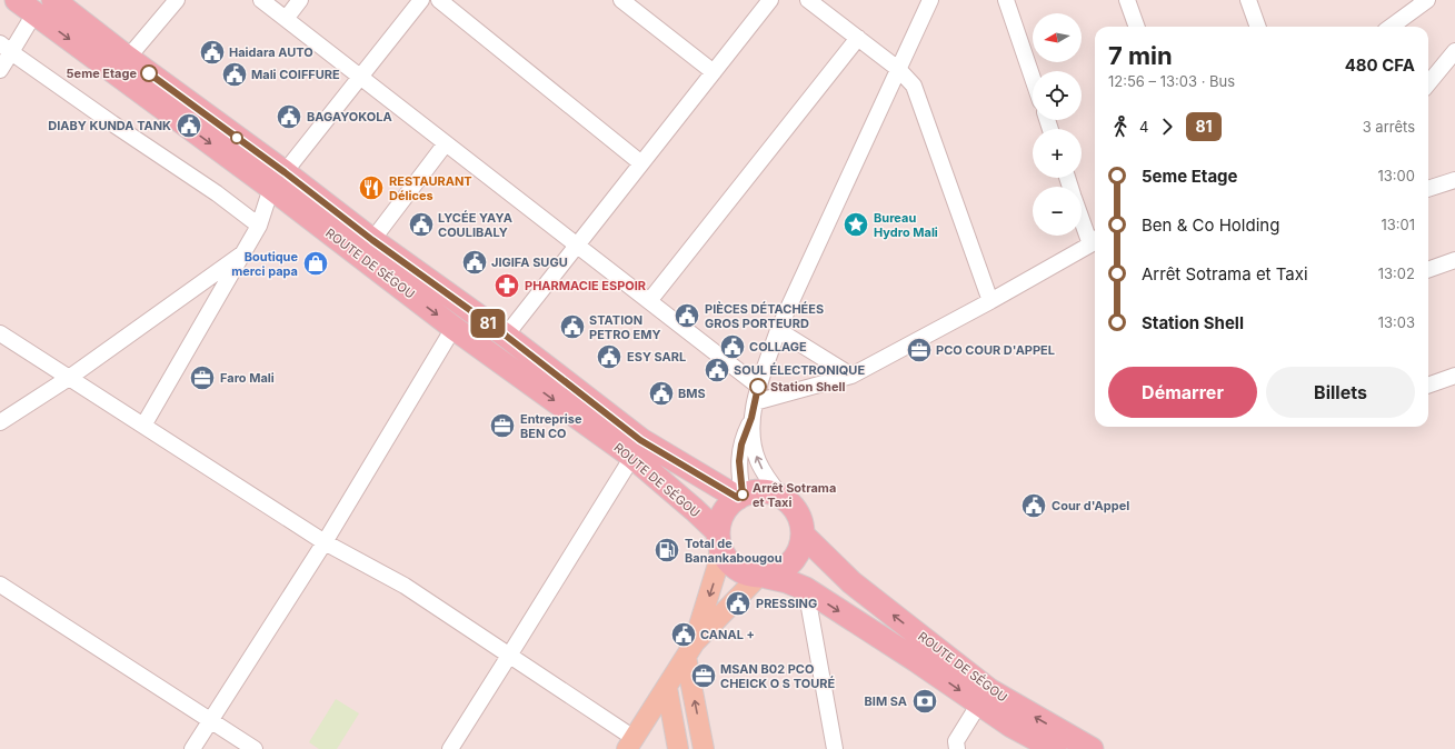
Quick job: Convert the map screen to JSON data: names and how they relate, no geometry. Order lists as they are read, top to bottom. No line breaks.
{"streets":{"highway":["ROUTE DE SÉGOU"]},"places":{"public building":["Haidara AUTO","Mali COIFFURE","BAGAYOKOLA","DIABY KUNDA TANK","LYCÉE YAYA COULIBALY","JIGIFA SUGU","PIÈCES DÉTACHÉES GROS PORTEURD","STATION PETRO EMY","COLLAGE","ESY SARL","SOUL ÉLECTRONIQUE","BMS","Cour d'Appel","PRESSING","CANAL +"],"other":["5eme Etage","Station Shell","Arrêt Sotrama et Taxi"],"restaurant":["RESTAURANT Délices"],"place":["Bureau Hydro Mali"],"shop":["Boutique merci papa"],"pharmacy":["PHARMACIE ESPOIR"],"office":["PCO COUR D'APPEL","Faro Mali","Entreprise BEN CO","MSAN B02 PCO CHEICK O S TOURÉ"],"fuel station":["Total de Banankabougou"],"bank":["BIM SA"]},"lines":["bus line 81"],"north":"left","page":{"on_map":"81","map_buttons":["+","−"],"heading":["7 min","12:56 – 13:03 · Bus","480 CFA"],"legs":["4","81","3 arrêts"],"list":[{"name":"5eme Etage","value":"13:00"},{"name":"Ben & Co Holding","value":"13:01"},{"name":"Arrêt Sotrama et Taxi","value":"13:02"},{"name":"Station Shell","value":"13:03"}],"buttons":["Démarrer","Billets"]}}
